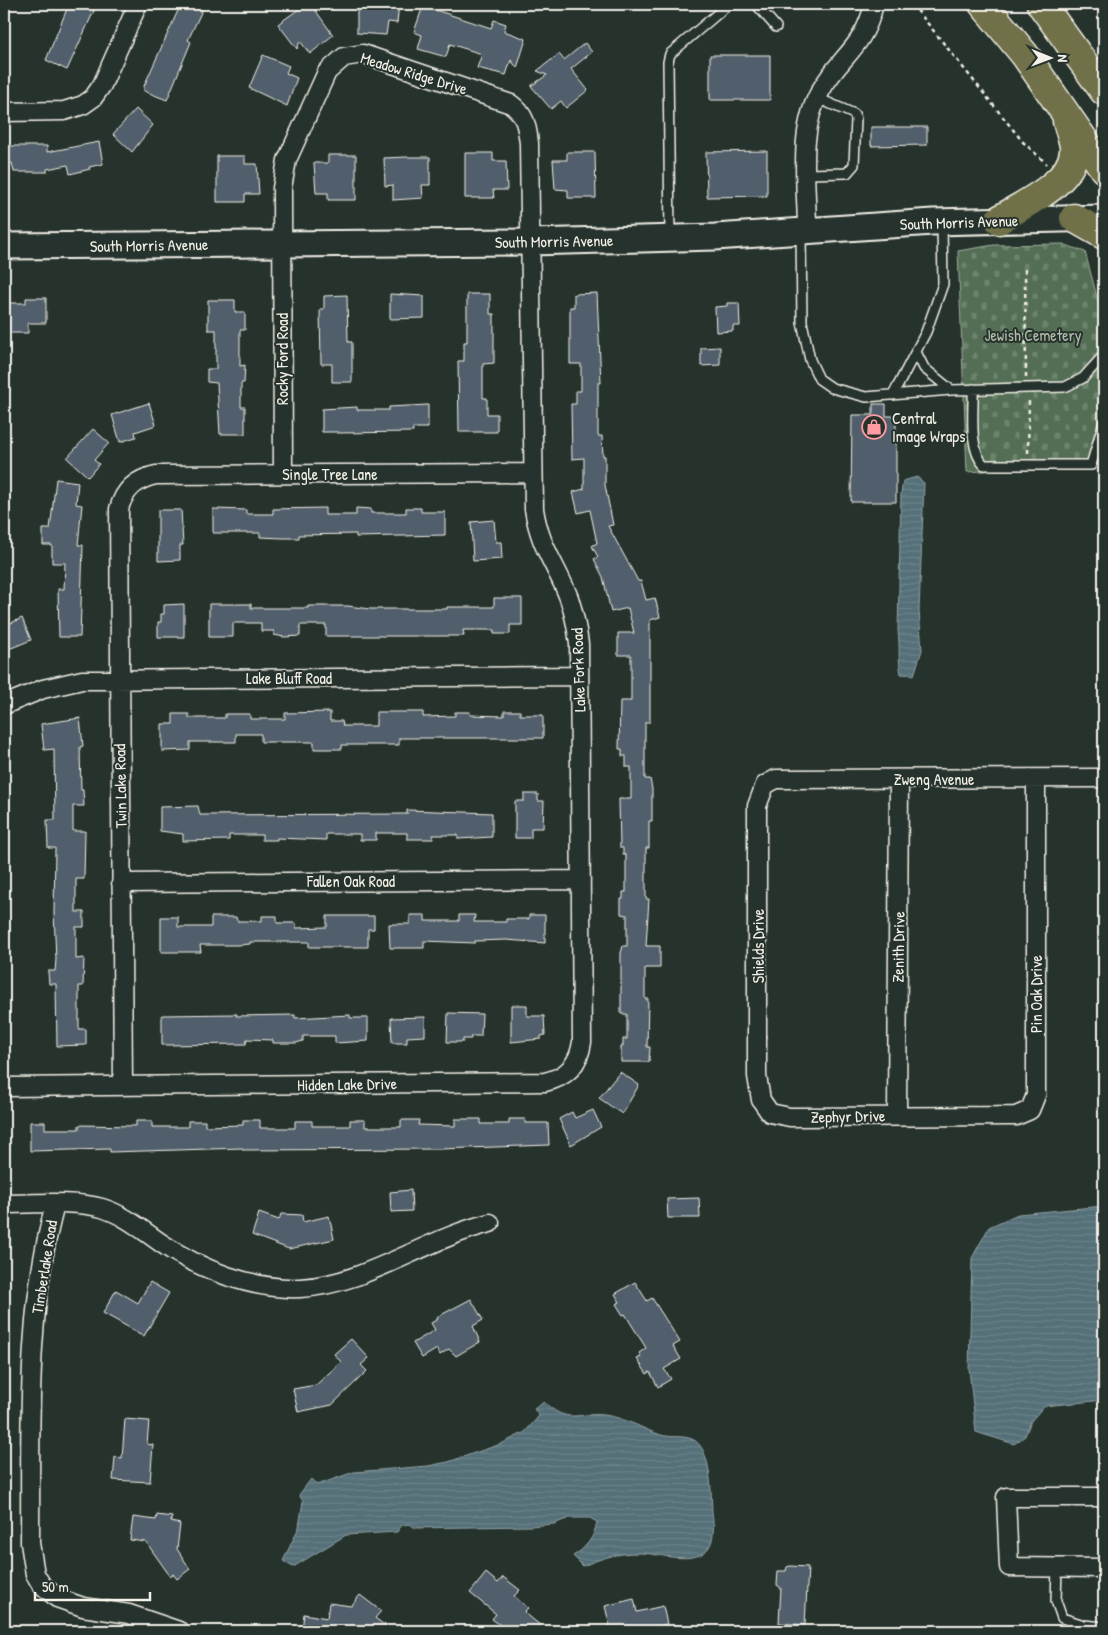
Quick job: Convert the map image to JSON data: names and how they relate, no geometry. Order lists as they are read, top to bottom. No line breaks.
{"streets":{"street":["Meadow Ridge Drive","South Morris Avenue","Rocky Ford Road","Single Tree Lane","Lake Fork Road","Lake Bluff Road","Zweng Avenue","Twin Lake Road","Fallen Oak Road","Shields Drive","Zenith Drive","Pin Oak Drive","Hidden Lake Drive","Zephyr Drive","Timberlake Road"]},"crossings":[["Meadow Ridge Drive","South Morris Avenue"],["Meadow Ridge Drive","Rocky Ford Road"],["Meadow Ridge Drive","Lake Fork Road"],["South Morris Avenue","Rocky Ford Road"],["South Morris Avenue","Lake Fork Road"],["Rocky Ford Road","Single Tree Lane"],["Single Tree Lane","Lake Fork Road"],["Single Tree Lane","Twin Lake Road"],["Lake Fork Road","Lake Bluff Road"],["Lake Fork Road","Fallen Oak Road"],["Lake Fork Road","Hidden Lake Drive"],["Lake Bluff Road","Twin Lake Road"],["Zweng Avenue","Shields Drive"],["Zweng Avenue","Zenith Drive"],["Zweng Avenue","Pin Oak Drive"],["Twin Lake Road","Fallen Oak Road"],["Twin Lake Road","Hidden Lake Drive"],["Shields Drive","Zephyr Drive"],["Zenith Drive","Zephyr Drive"],["Pin Oak Drive","Zephyr Drive"]],"parks":["Jewish Cemetery"],"places":{"shop":["Central Image Wraps"]},"scale_bar":"50 m","north":"right"}
